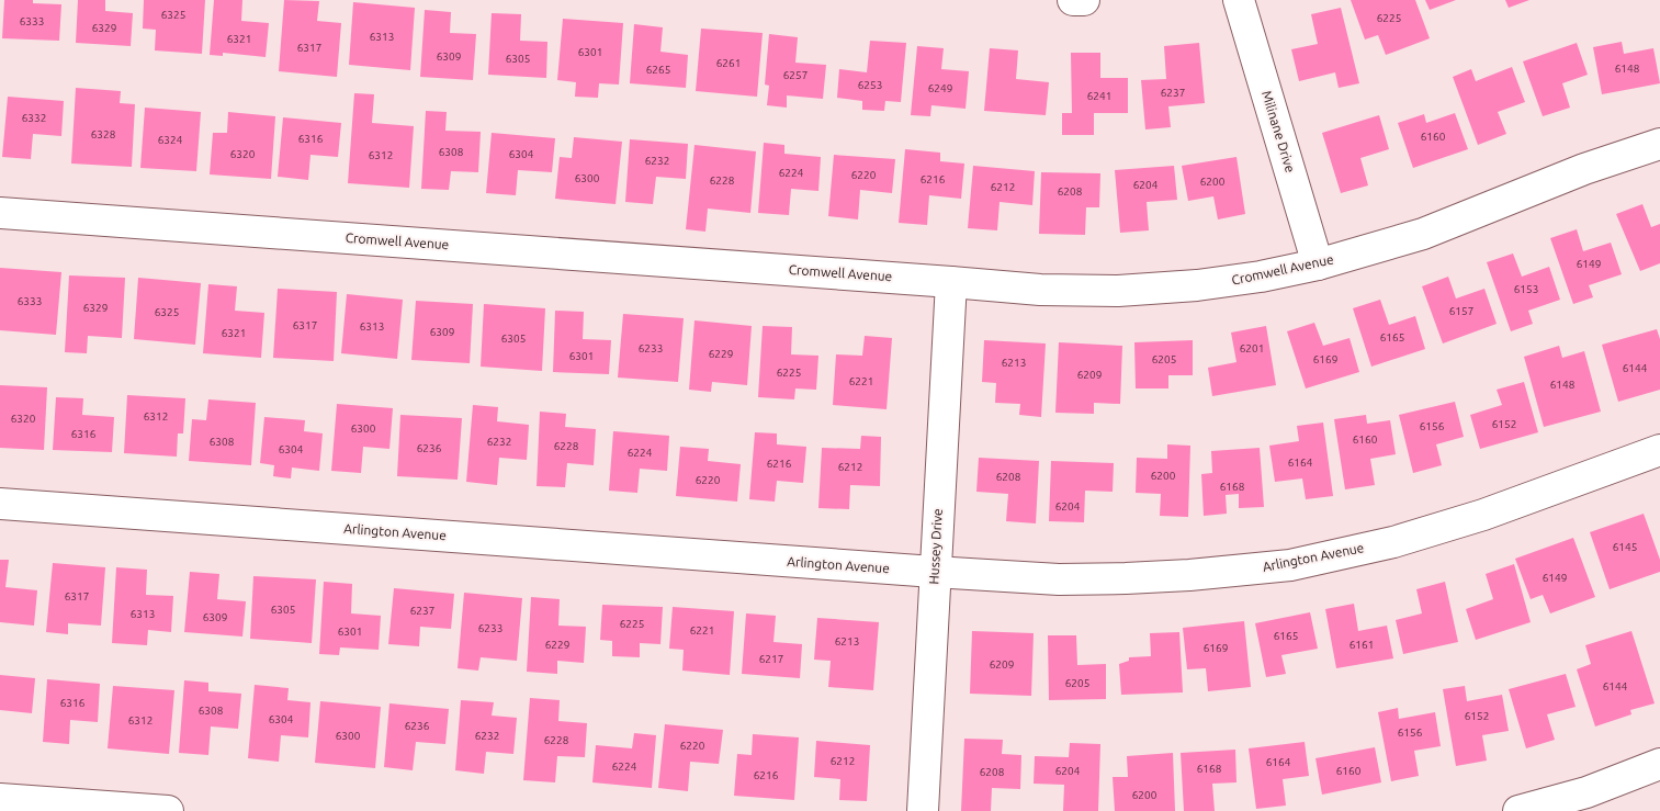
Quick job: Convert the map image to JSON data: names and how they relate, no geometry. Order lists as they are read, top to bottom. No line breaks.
{"streets":{"street":["Milinane Drive","Cromwell Avenue","Arlington Avenue","Hussey Drive"]},"crossings":[["Milinane Drive","Cromwell Avenue"],["Cromwell Avenue","Hussey Drive"],["Arlington Avenue","Hussey Drive"]],"house_numbers":["6325","6225","6333","6329","6313","6321","6317","6301","6309","6305","6261","6148","6265","6257","6253","6249","6237","6241","6332","6328","6160","6316","6324","6308","6320","6304","6312","6232","6224","6220","6300","6216","6228","6200","6204","6212","6208","6149","6153","6333","6329","6157","6325","6317","6313","6309","6321","6165","6305","6233","6201","6229","6301","6205","6169","6213","6144","6225","6209","6221","6148","6312","6320","6152","6156","6300","6316","6160","6308","6232","6228","6236","6304","6224","6164","6216","6212","6200","6208","6220","6168","6204","6145","6149","6317","6305","6237","6313","6309","6225","6233","6221","6301","6165","6213","6229","6161","6169","6217","6209","6205","6144","6316","6308","6152","6304","6312","6236","6156","6300","6232","6228","6220","6212","6164","6224","6168","6204","6160","6208","6216","6200"]}
